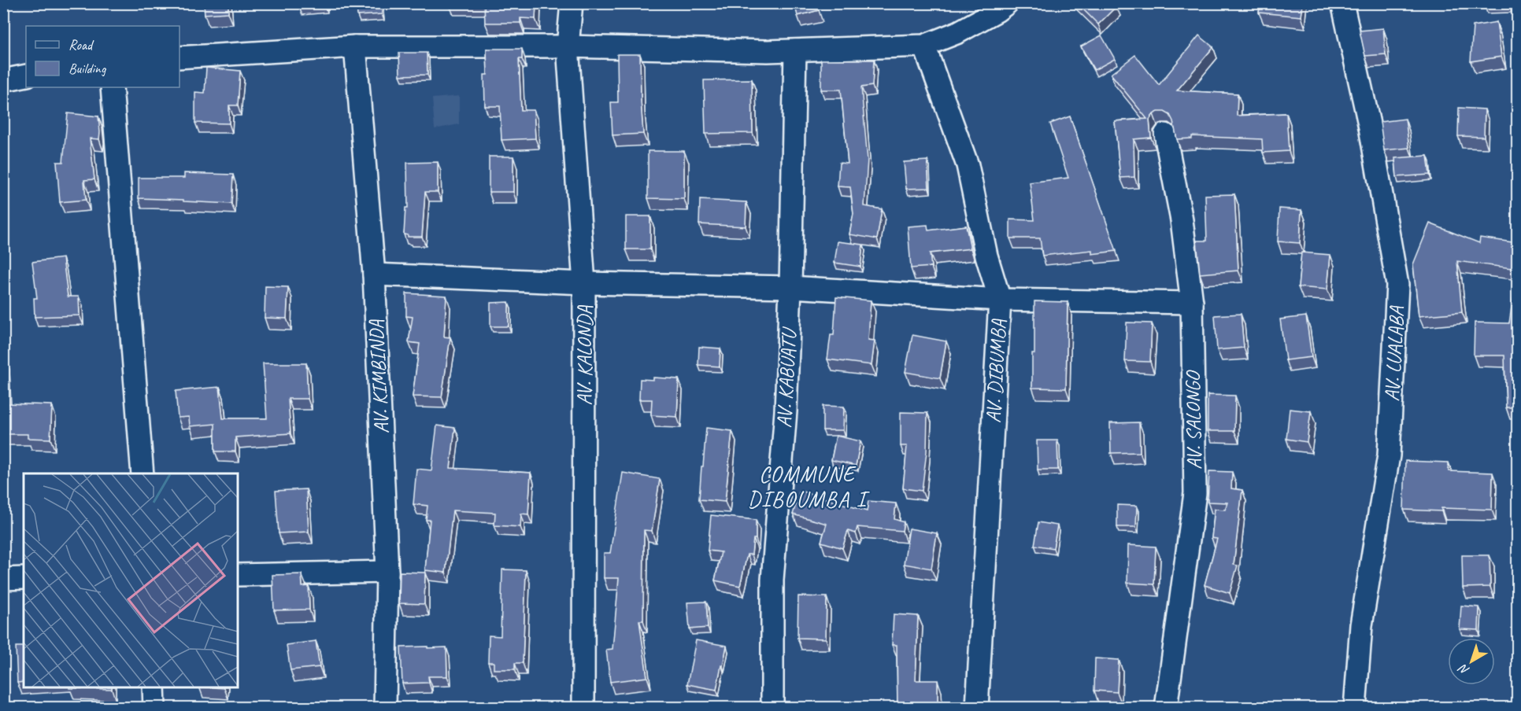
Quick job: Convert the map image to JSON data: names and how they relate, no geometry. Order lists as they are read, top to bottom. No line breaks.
{"streets":{"street":["AV. LUALABA","AV. KALONDA","AV. DIBUMBA","AV. KIMBINDA","AV. KABUATU","AV. SALONGO"]},"districts":["COMMUNE DIBOUMBA I"],"legend":["Road","Building"],"north":"bottom left"}
